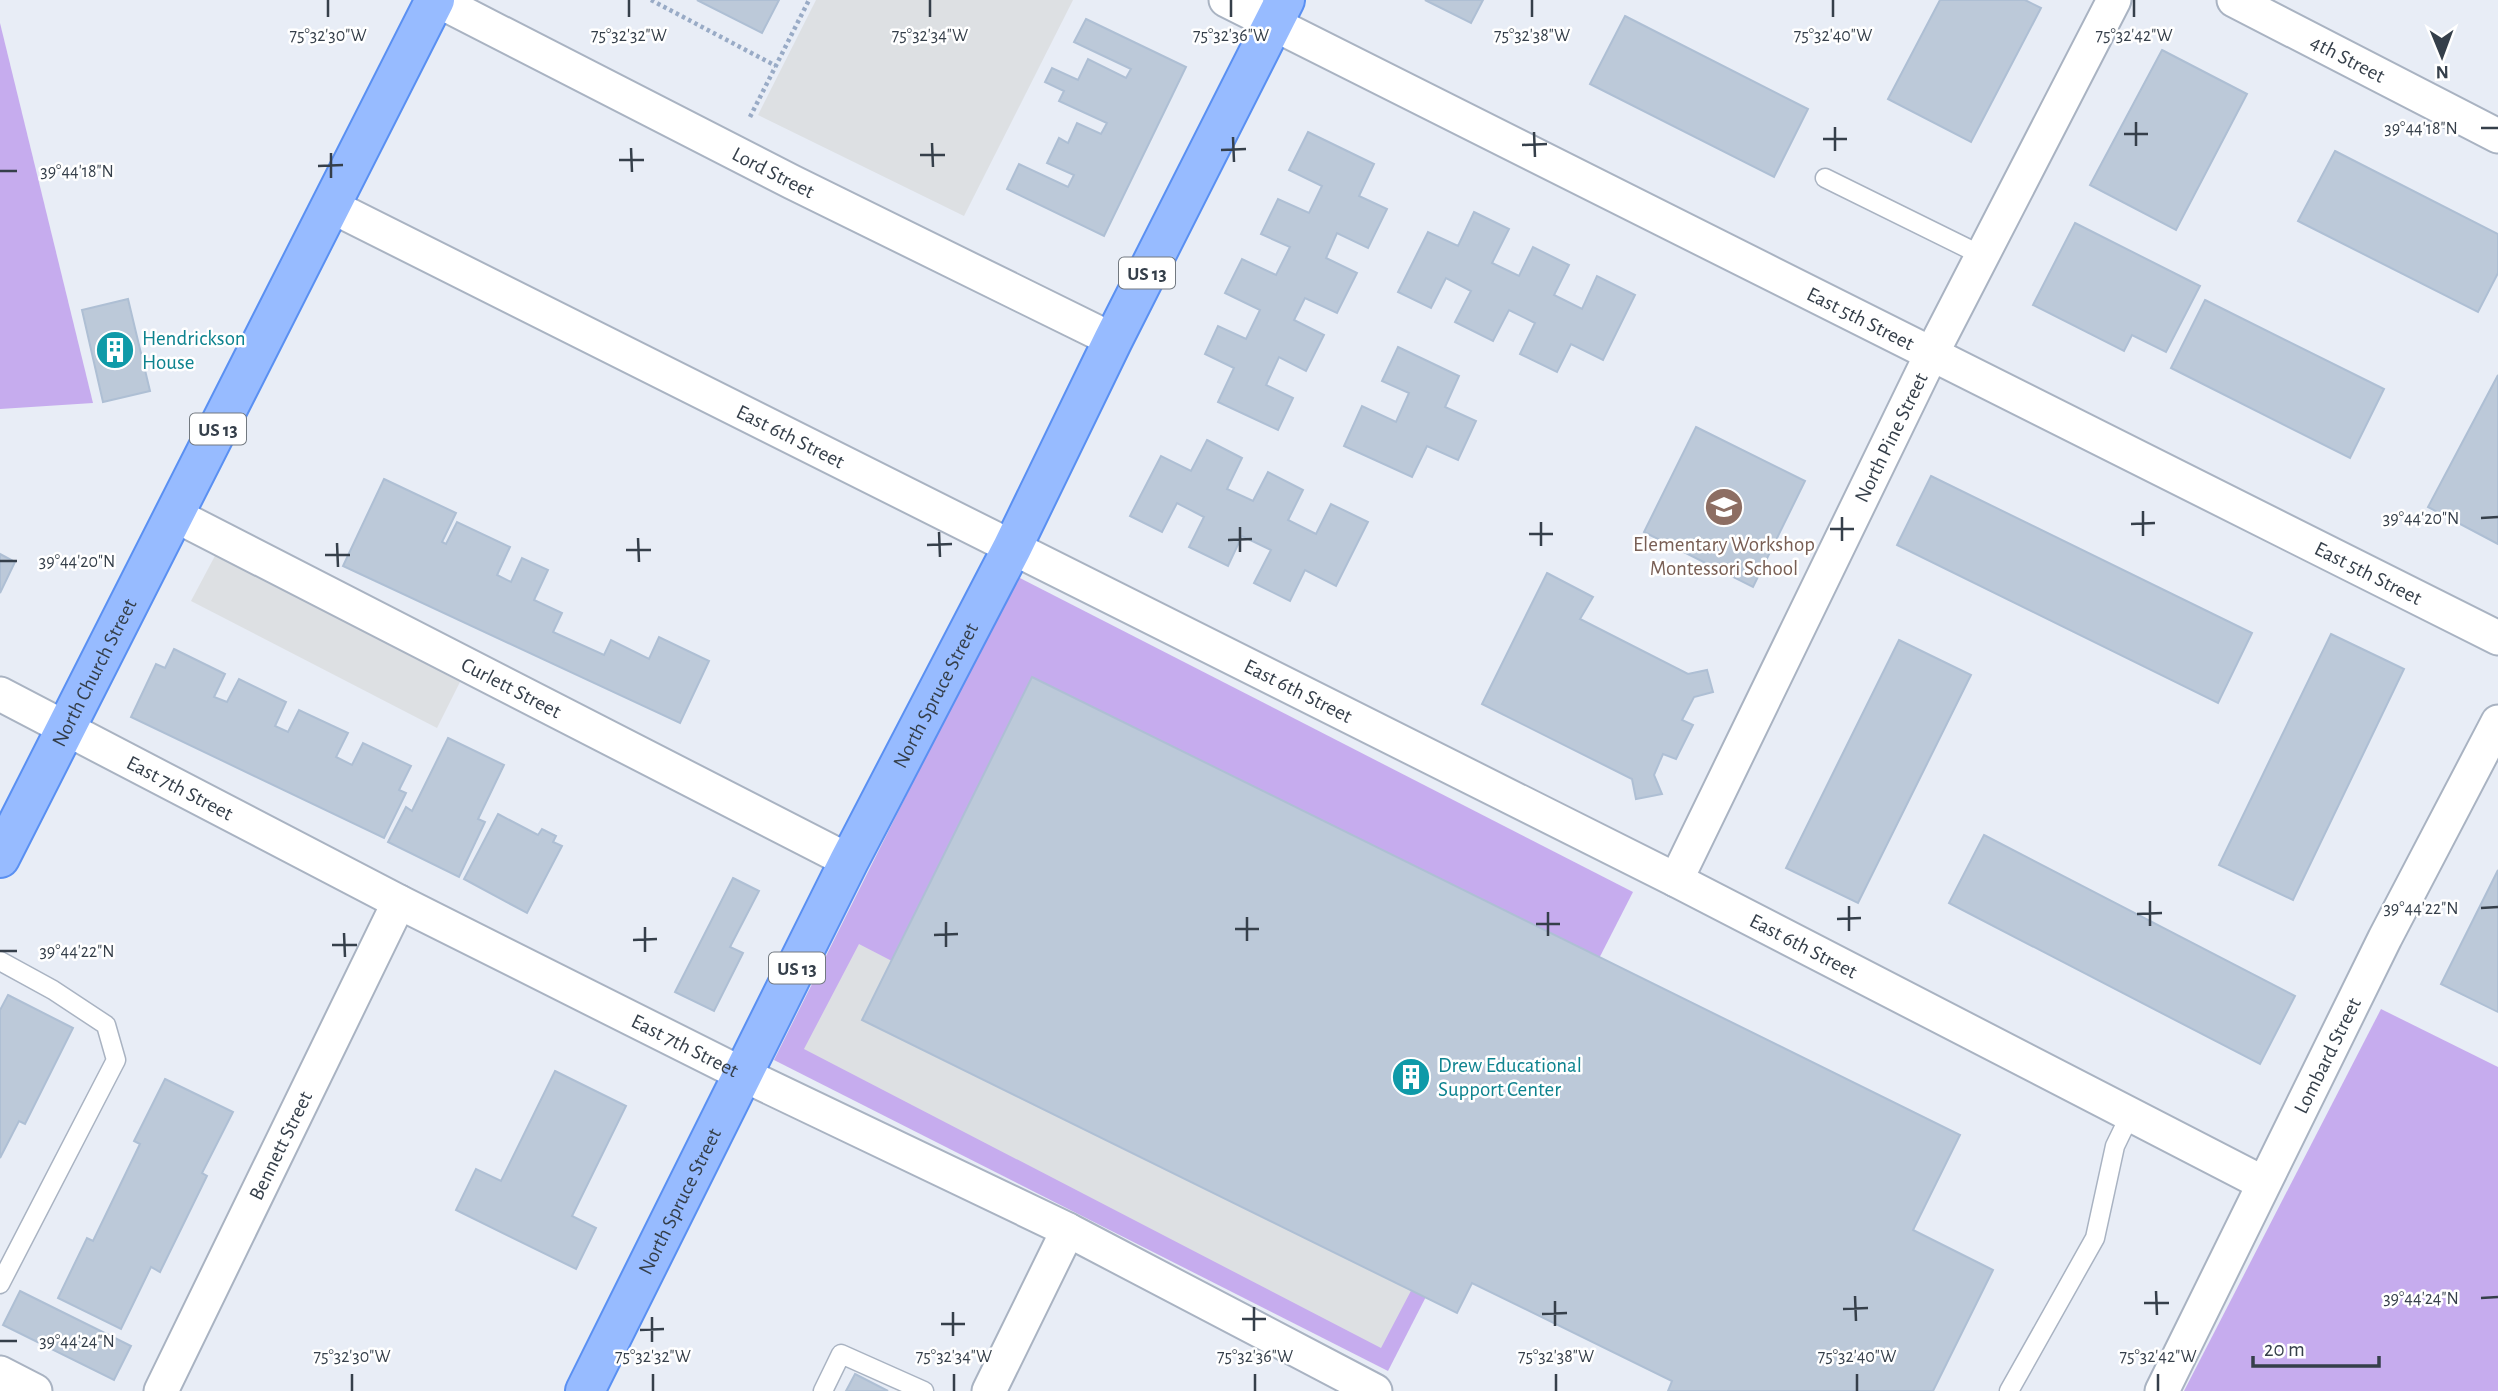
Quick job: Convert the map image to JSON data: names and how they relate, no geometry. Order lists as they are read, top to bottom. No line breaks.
{"streets":{"main road":["US 13","North Church Street","North Spruce Street"],"street":["4th Street","Lord Street","East 5th Street","East 6th Street","North Pine Street","Curlett Street","East 7th Street","Lombard Street","Bennett Street"]},"crossings":[["Lord Street","North Church Street"],["Lord Street","North Spruce Street"],["East 5th Street","North Pine Street"],["East 5th Street","North Spruce Street"],["East 6th Street","North Pine Street"],["East 6th Street","North Church Street"],["East 6th Street","North Spruce Street"],["East 6th Street","Lombard Street"],["North Church Street","Curlett Street"],["North Church Street","East 7th Street"],["Curlett Street","North Spruce Street"],["North Spruce Street","East 7th Street"],["East 7th Street","Bennett Street"]],"places":{"building":["Hendrickson House","Drew Educational Support Center"],"school or university":["Elementary Workshop Montessori School"]},"scale_bar":"20 m","north":"bottom","coordinates":["75°32'30\"W","75°32'32\"W","75°32'34\"W","75°32'36\"W","75°32'38\"W","75°32'40\"W","75°32'42\"W","39°44'18\"N","39°44'20\"N","39°44'22\"N","39°44'24\"N"]}
